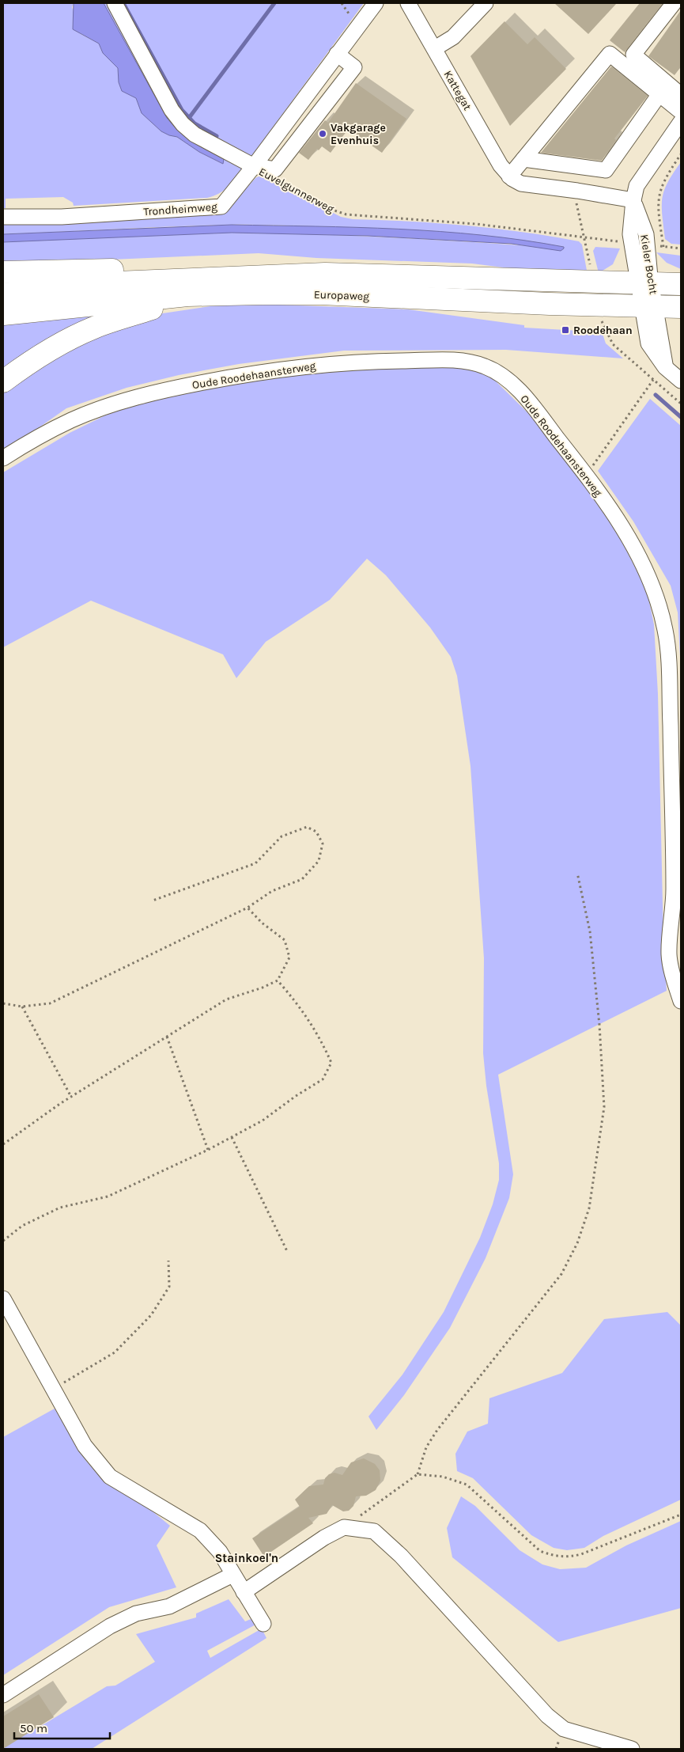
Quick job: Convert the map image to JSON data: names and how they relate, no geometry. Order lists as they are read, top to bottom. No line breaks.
{"streets":{"highway":["Europaweg"],"street":["Kattegat","Euvelgunnerweg","Trondheimweg","Kieler Bocht","Oude Roodehaansterweg"]},"crossings":[["Euvelgunnerweg","Trondheimweg"],["Kieler Bocht","Europaweg"]],"districts":["Stainkoel'n"],"places":{"other":["Vakgarage Evenhuis"],"transit":["Roodehaan"]},"scale_bar":"50 m"}
